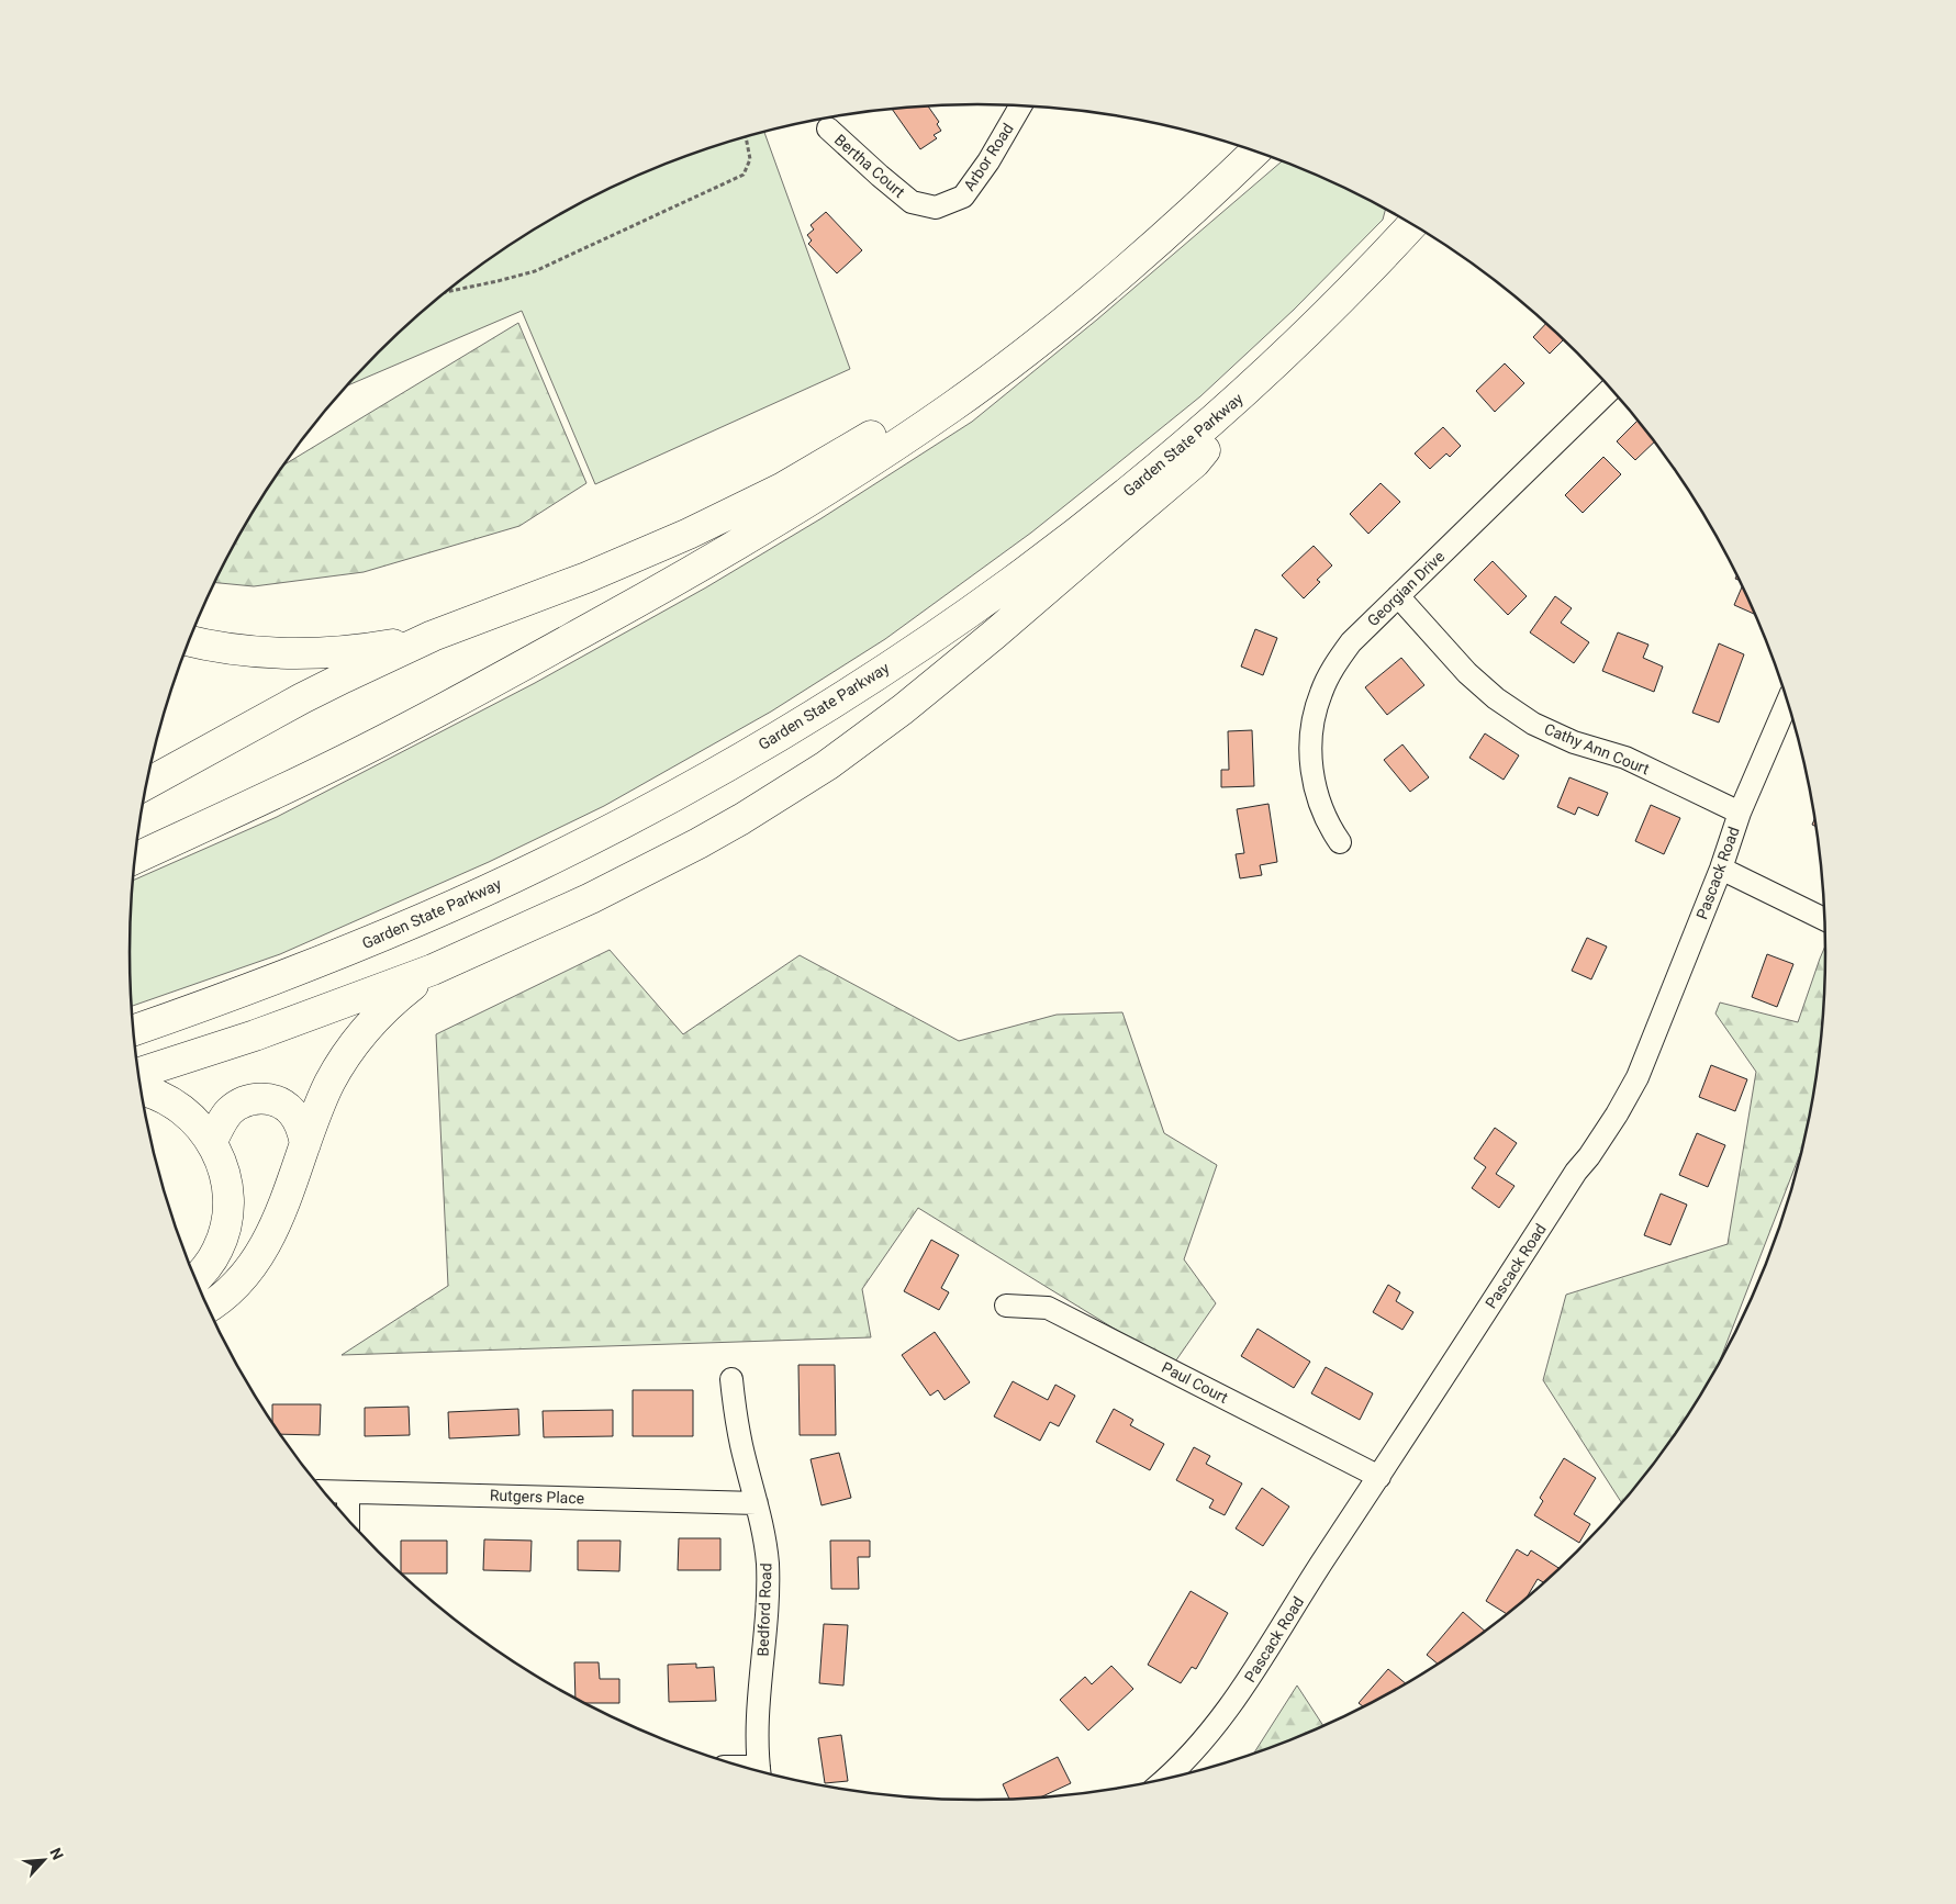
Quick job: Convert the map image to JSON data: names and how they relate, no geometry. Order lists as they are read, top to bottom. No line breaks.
{"streets":{"highway":["Garden State Parkway"],"street":["Arbor Road","Bertha Court","Georgian Drive","Cathy Ann Court","Pascack Road","Paul Court","Rutgers Place","Bedford Road"]},"crossings":[["Arbor Road","Bertha Court"],["Georgian Drive","Cathy Ann Court"],["Cathy Ann Court","Pascack Road"],["Pascack Road","Paul Court"],["Rutgers Place","Bedford Road"]],"north":"top right"}
